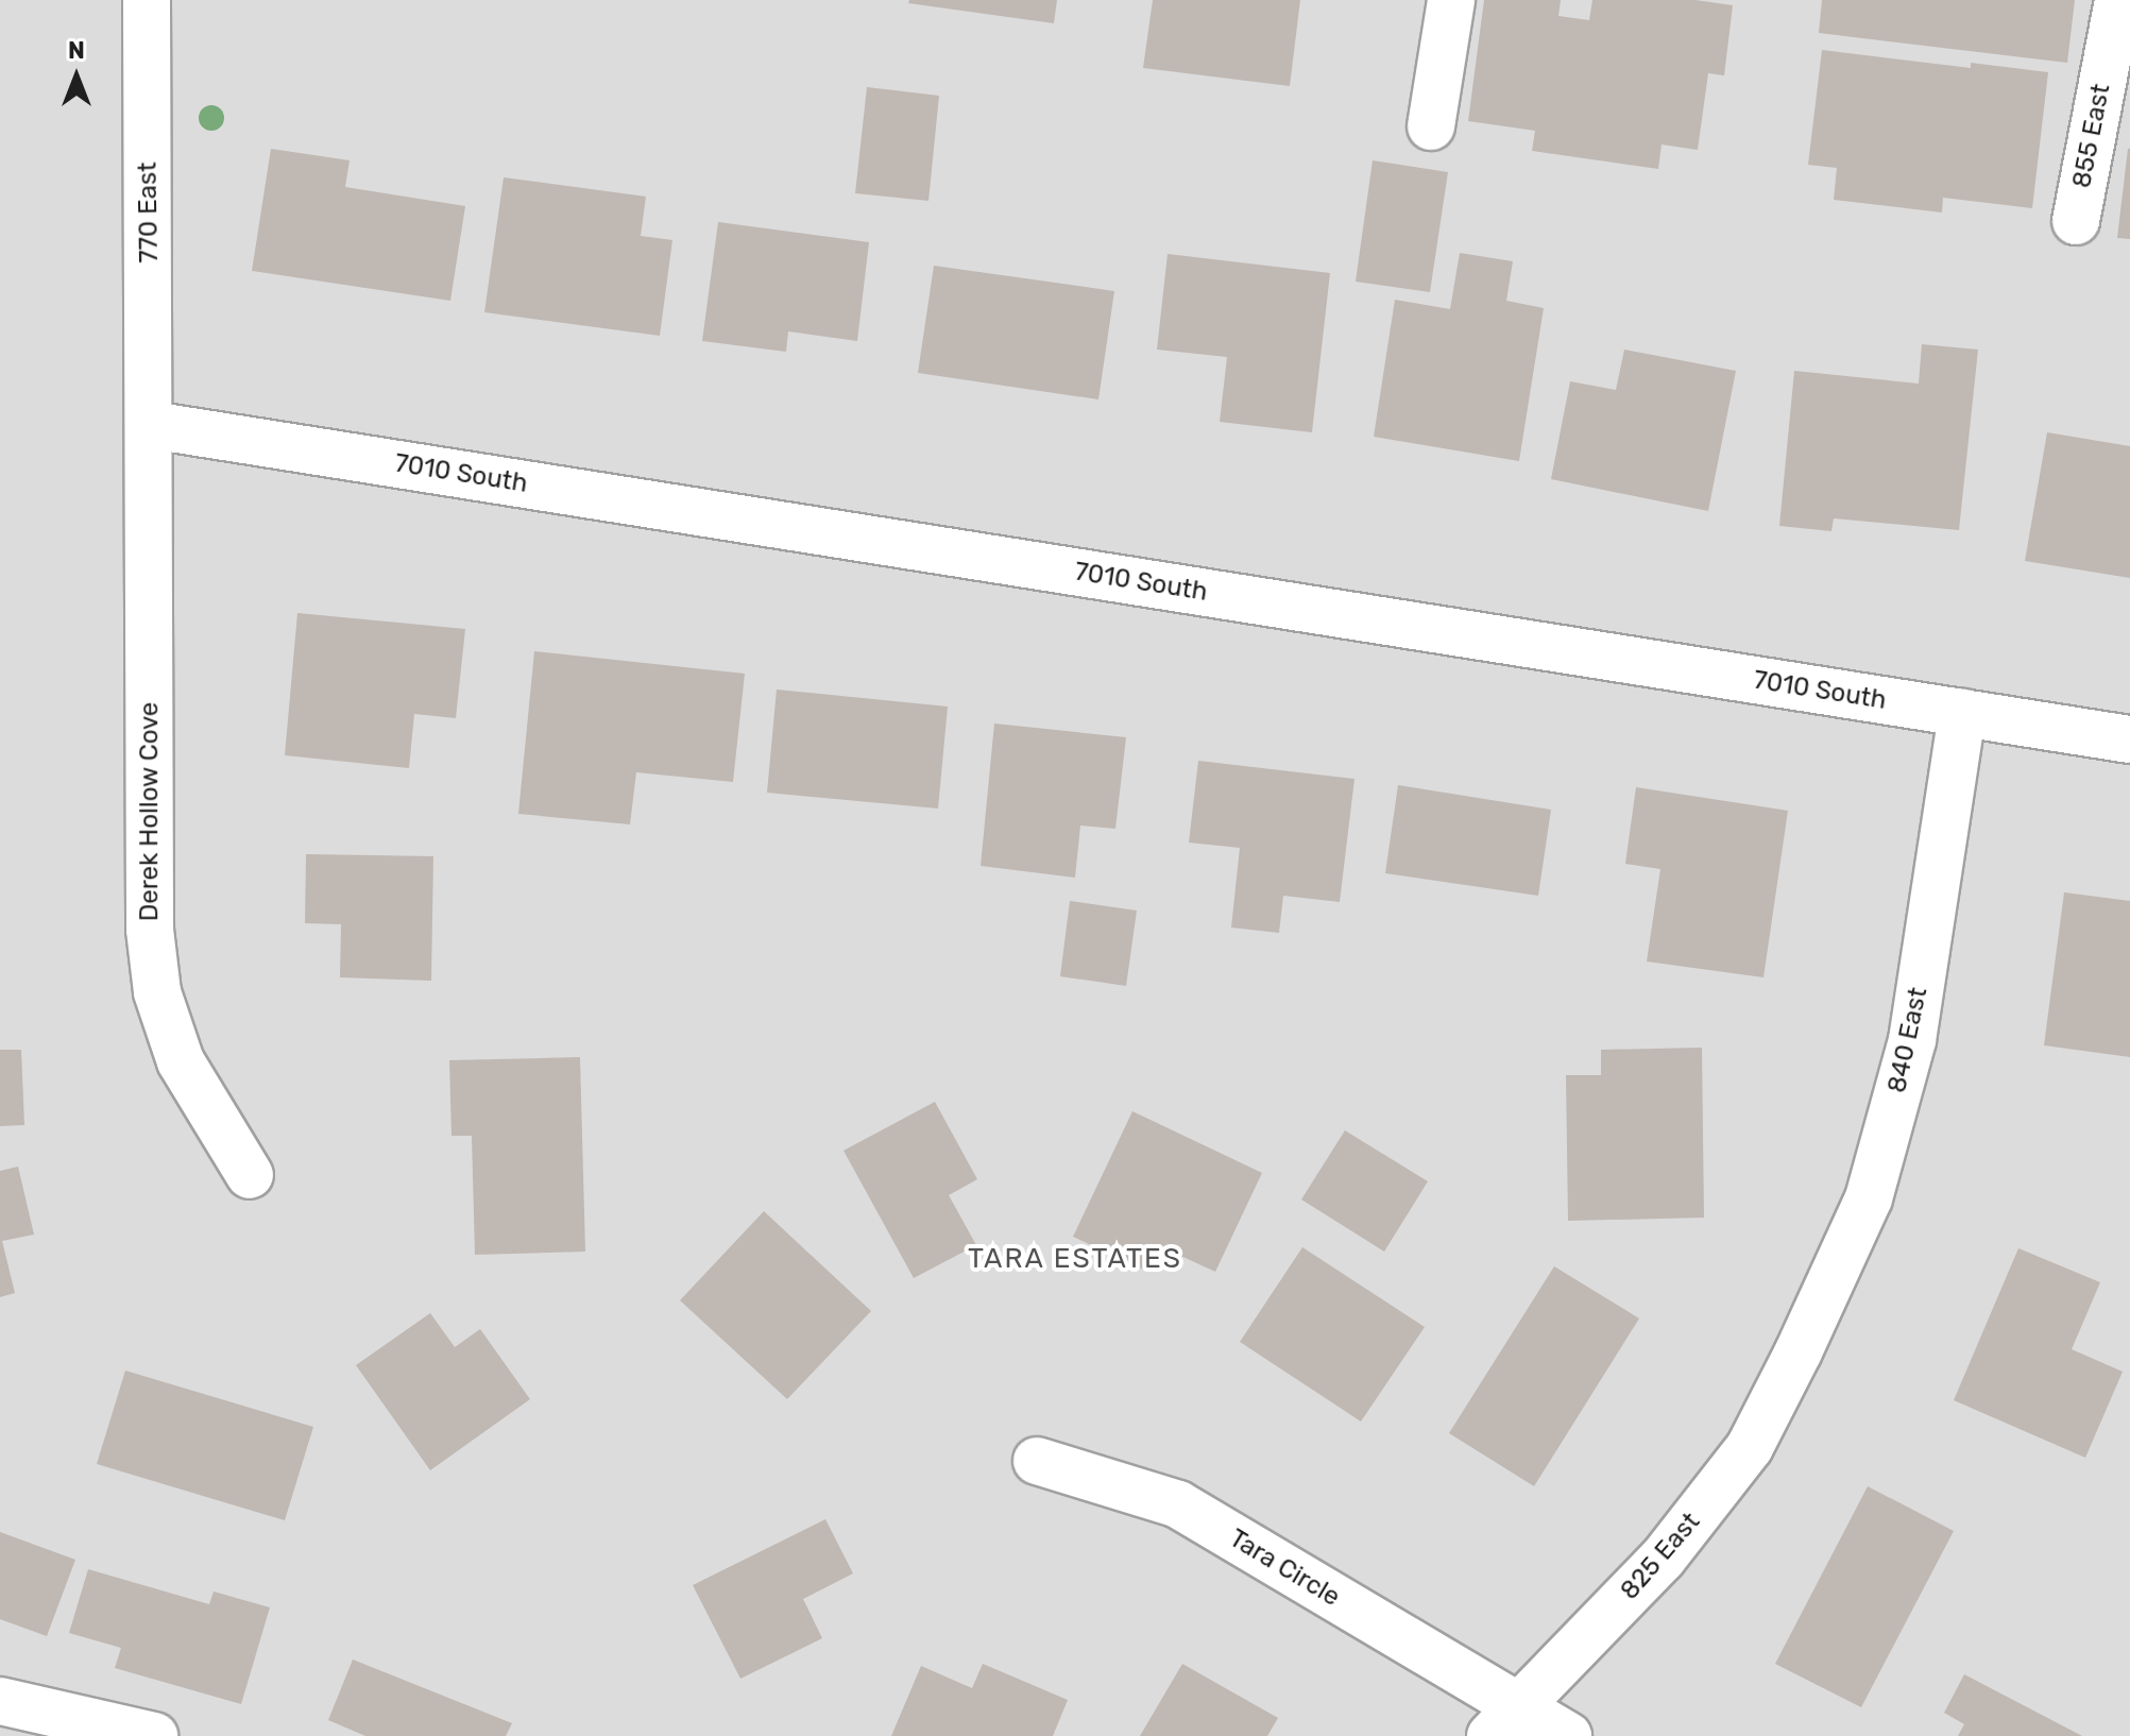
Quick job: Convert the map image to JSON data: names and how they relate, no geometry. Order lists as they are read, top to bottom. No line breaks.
{"streets":{"street":["855 East","770 East","7010 South","Derek Hollow Cove","840 East","825 East","Tara Circle"]},"crossings":[["770 East","7010 South"],["770 East","Derek Hollow Cove"],["7010 South","Derek Hollow Cove"],["7010 South","840 East"],["840 East","825 East"],["825 East","Tara Circle"]],"districts":["TARA ESTATES"],"north":"top"}
